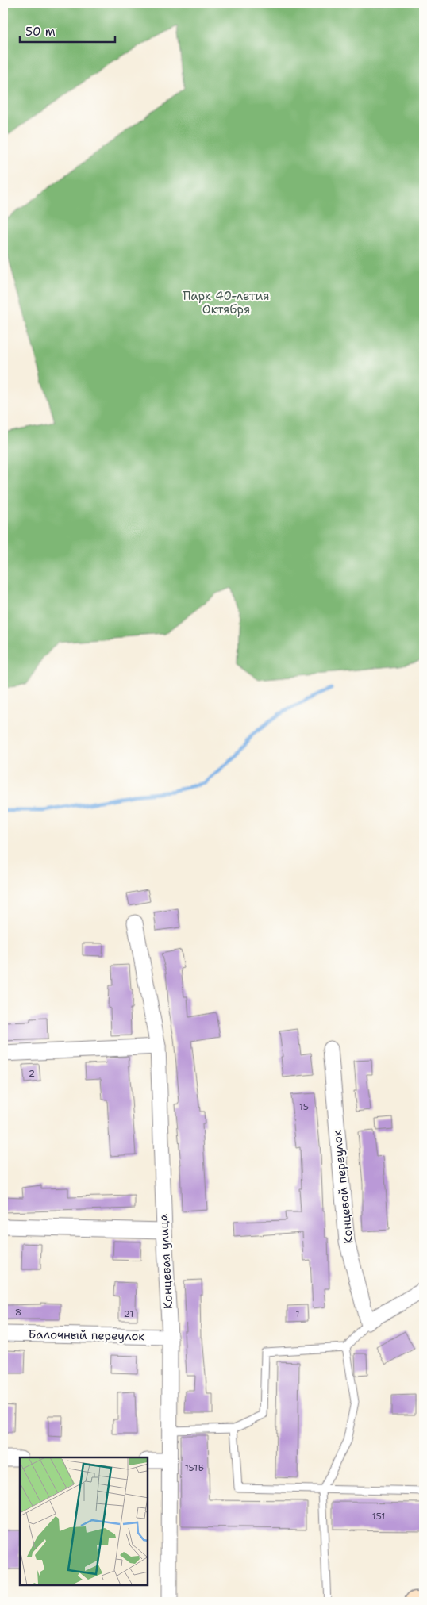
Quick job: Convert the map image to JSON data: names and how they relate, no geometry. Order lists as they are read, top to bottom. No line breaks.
{"streets":{"street":["Концевой переулок","Концевая улица","Балочный переулок"]},"crossings":[["Концевая улица","Балочный переулок"]],"parks":["Парк 40-летия Октября"],"house_numbers":["2","15","8","21","1","151Б","151"],"scale_bar":"50 m"}
